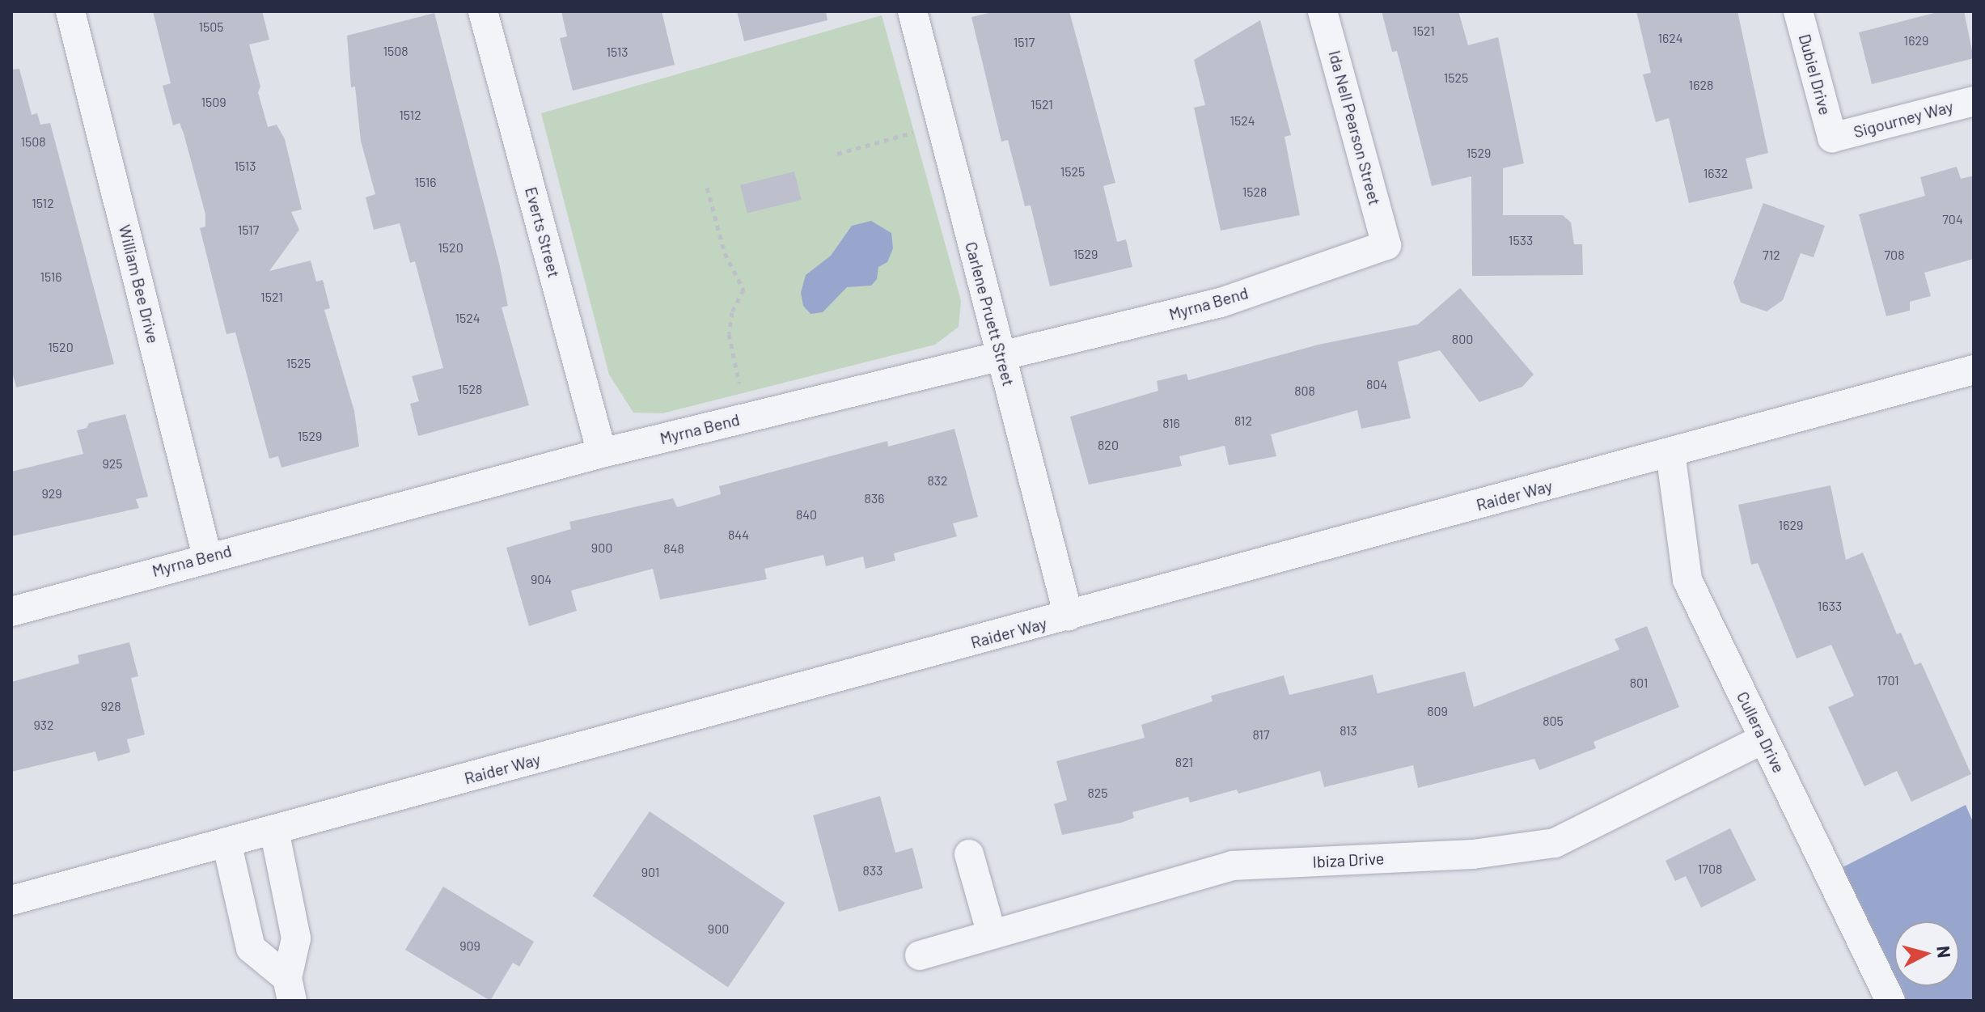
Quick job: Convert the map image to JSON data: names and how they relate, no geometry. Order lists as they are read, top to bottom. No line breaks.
{"streets":{"street":["Dubiel Drive","Sigourney Way","Ida Nell Pearson Street","Everts Street","William Bee Drive","Myrna Bend","Carlene Pruett Street","Raider Way","Cullera Drive","Ibiza Drive"]},"crossings":[["Dubiel Drive","Sigourney Way"],["Ida Nell Pearson Street","Myrna Bend"],["Everts Street","Myrna Bend"],["William Bee Drive","Myrna Bend"],["Myrna Bend","Carlene Pruett Street"],["Carlene Pruett Street","Raider Way"],["Raider Way","Cullera Drive"],["Cullera Drive","Ibiza Drive"]],"house_numbers":["1505","1521","1624","1629","1517","1508","1513","1525","1628","1509","1521","1512","1524","1508","1529","1513","1525","1632","1516","1528","1512","704","1517","1533","1520","1529","712","708","1516","1521","1524","800","1520","1525","804","1528","808","812","816","1529","820","925","832","929","836","840","1629","844","900","848","904","1633","1701","801","928","809","805","932","813","817","821","825","1708","833","901","900","909"],"north":"right"}
